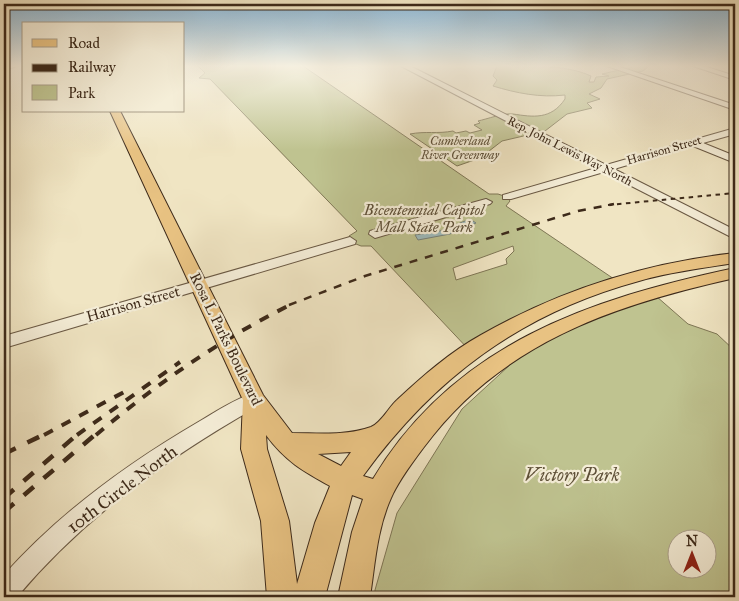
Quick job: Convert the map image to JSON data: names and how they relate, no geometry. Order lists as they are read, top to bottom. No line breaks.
{"streets":{"main road":["Rosa L Parks Boulevard"],"street":["Harrison Street","Rep. John Lewis Way North","10th Circle North"]},"crossings":[["Harrison Street","Rep. John Lewis Way North"],["Harrison Street","Rosa L Parks Boulevard"],["Rosa L Parks Boulevard","10th Circle North"]],"parks":["Cumberland River Greenway","Bicentennial Capitol Mall State Park","Victory Park"],"legend":["Road","Railway","Park"],"north":"top"}
